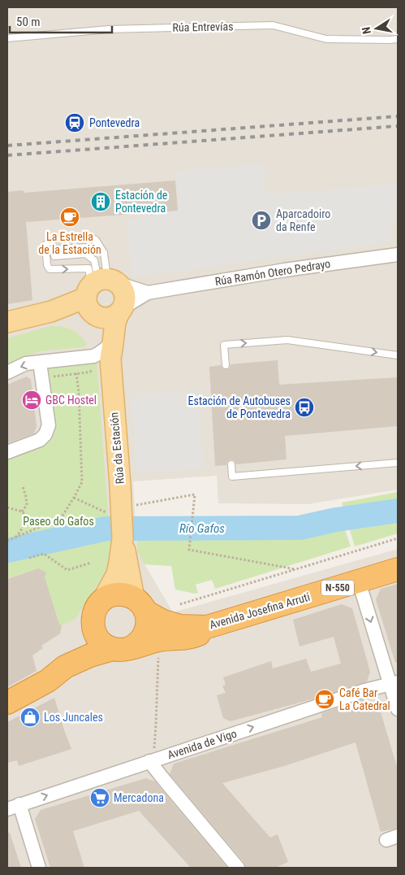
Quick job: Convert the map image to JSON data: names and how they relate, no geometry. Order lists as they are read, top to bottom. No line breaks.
{"streets":{"highway":["N-550","Avenida Josefina Arruti"],"main road":["Rúa da Estación"],"street":["Rúa Ramón Otero Pedrayo","Avenida de Vigo"],"lane":["Rúa Entrevías"]},"crossings":[["Rúa Ramón Otero Pedrayo","Rúa da Estación"],["Rúa da Estación","Avenida Josefina Arruti"]],"one_way":["Avenida de Vigo"],"water":["Río Gafos"],"parks":["Paseo do Gafos"],"places":{"station":["Pontevedra"],"building":["Estación de Pontevedra"],"cafe":["La Estrella de la Estación","Café Bar La Catedral"],"parking":["Aparcadoiro da Renfe"],"hotel":["GBC Hostel"],"bus stop":["Estación de Autobuses de Pontevedra"],"shop":["Los Juncales"],"supermarket":["Mercadona"]},"scale_bar":"50 m","north":"left"}
